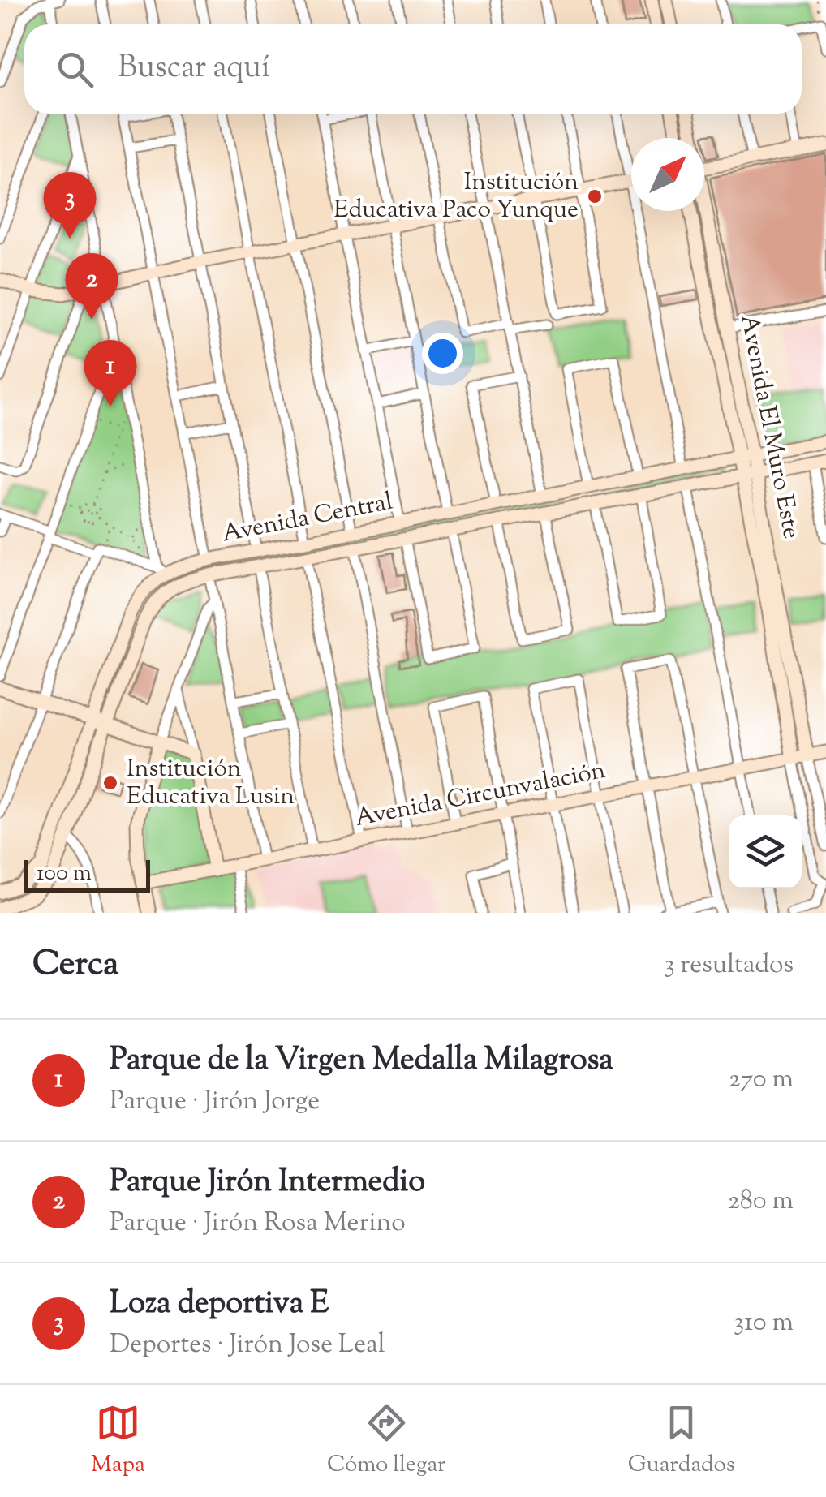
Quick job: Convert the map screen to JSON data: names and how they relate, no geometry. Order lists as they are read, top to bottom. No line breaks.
{"streets":{"main road":["Avenida El Muro Este","Avenida Central","Avenida Circunvalación"]},"crossings":[["Avenida El Muro Este","Avenida Central"],["Avenida El Muro Este","Avenida Circunvalación"]],"places":["Institución Educativa Paco Yunque","Institución Educativa Lusin"],"scale_bar":"100 m","north":"top right","page":{"search":"Buscar aquí","pins":["3","2","1"],"scale":"100 m","heading":["Cerca","3 resultados"],"list":[{"mark":"1","name":"Parque de la Virgen Medalla Milagrosa","note":"Parque · Jirón Jorge","value":"270 m"},{"mark":"2","name":"Parque Jirón Intermedio","note":"Parque · Jirón Rosa Merino","value":"280 m"},{"mark":"3","name":"Loza deportiva E","note":"Deportes · Jirón Jose Leal","value":"310 m"}],"nav":["Mapa","Cómo llegar","Guardados"]}}
